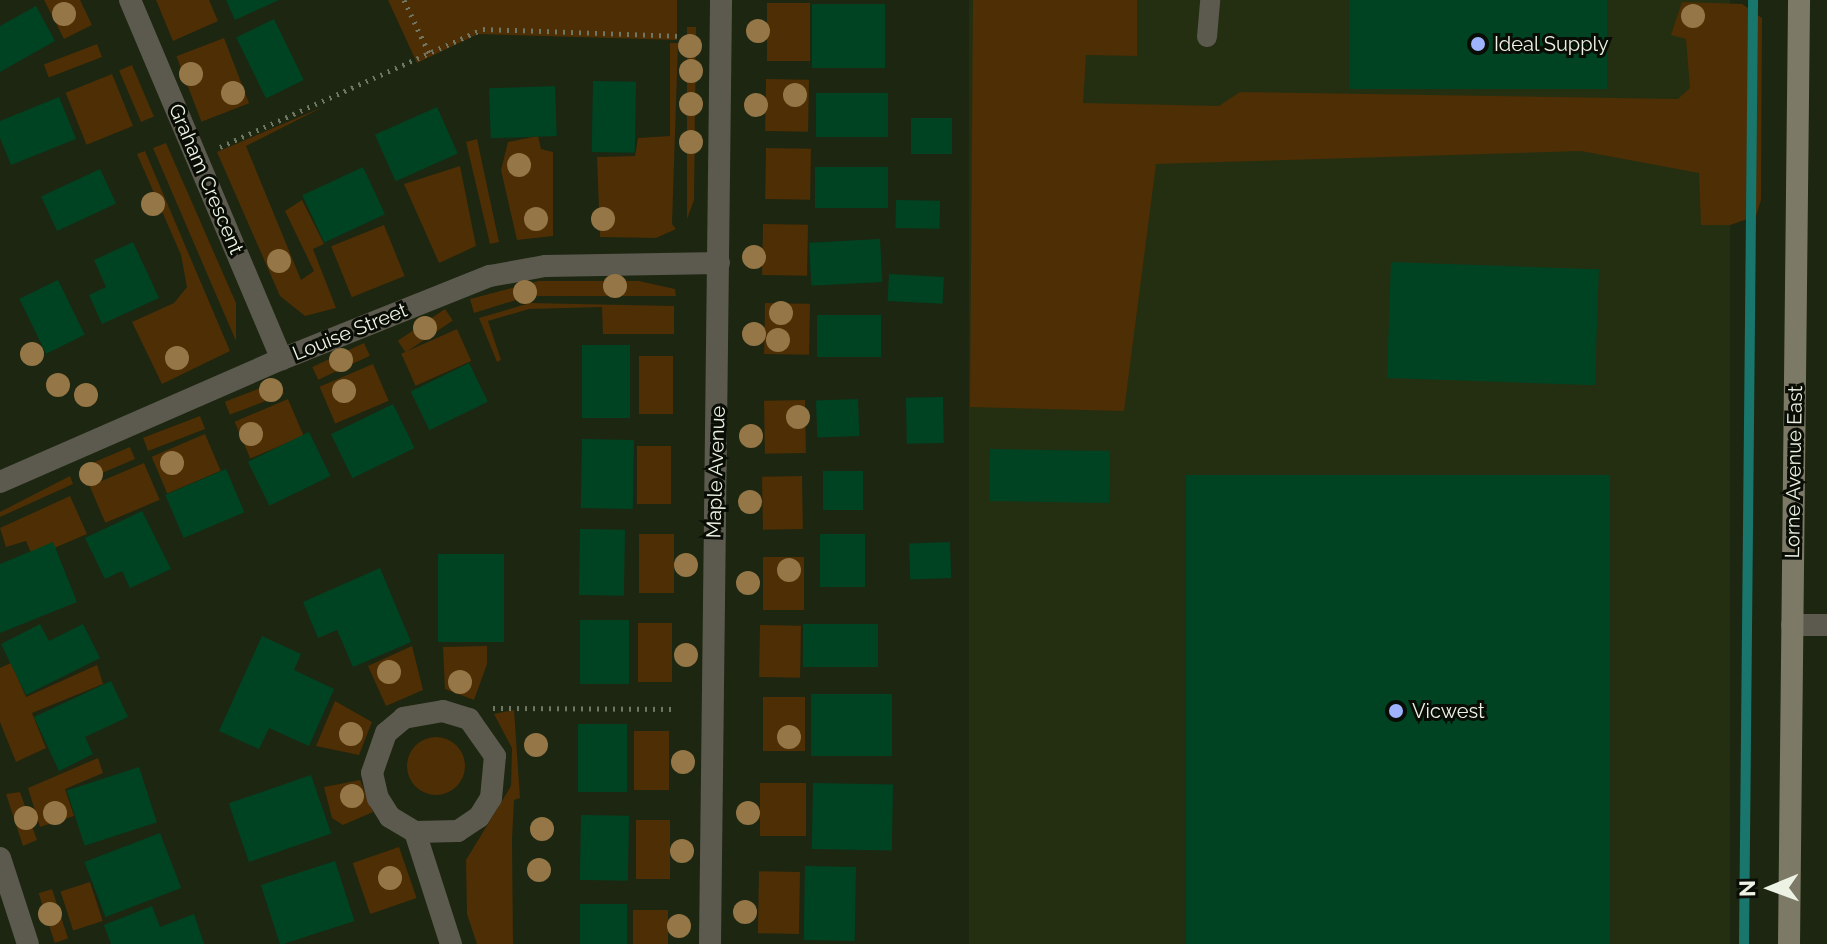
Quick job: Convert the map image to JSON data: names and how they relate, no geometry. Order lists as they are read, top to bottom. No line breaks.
{"streets":{"main road":["Lorne Avenue East"],"street":["Graham Crescent","Louise Street","Maple Avenue"]},"crossings":[["Graham Crescent","Louise Street"],["Louise Street","Maple Avenue"]],"places":["Ideal Supply","Vicwest"],"north":"left"}
